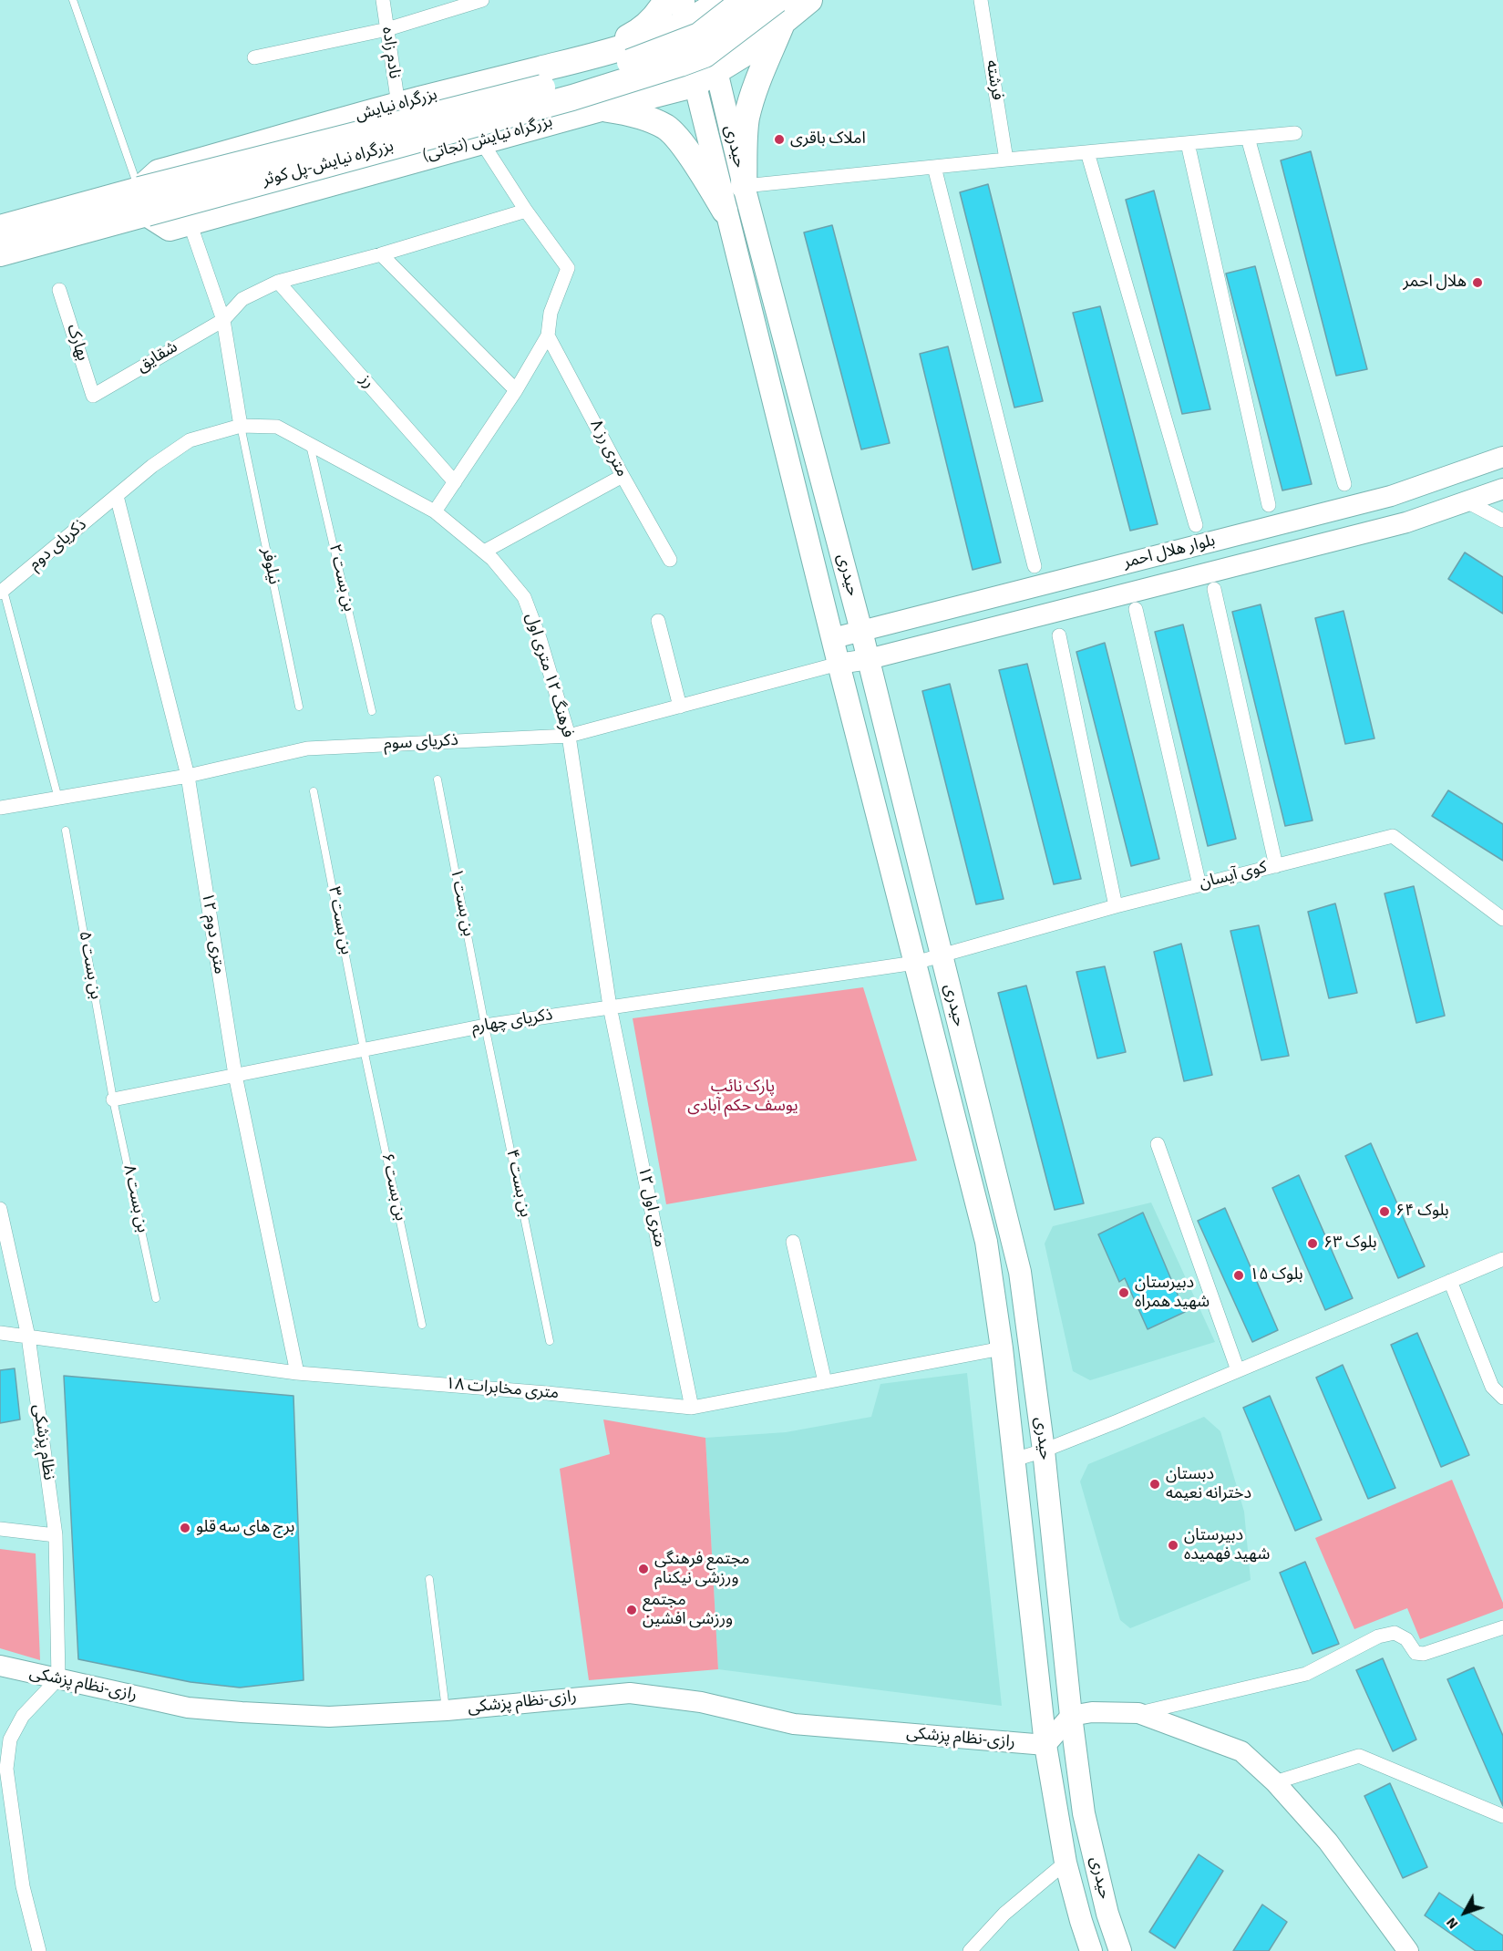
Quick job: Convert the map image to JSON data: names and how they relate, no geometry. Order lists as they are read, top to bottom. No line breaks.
{"streets":{"highway":["بزرگراه نیایش","بزرگراه نیایش (نجاتی)","بزرگراه نیایش-پل کوثر"],"main road":["حیدری","بلوار هلال احمر","رازی-نظام پزشکی"],"street":["نادم زاده","فرشته","بهارک","شقایق","رز","۸ متری رز","ذکریای دوم","فرهنگ ۱۲ متری اول","ذکریای سوم","کوی آیسان","۱۲ متری دوم","ذکریای چهارم","۱۲ متری اول","۱۸ متری مخابرات","نظام پزشکی"],"lane":["نیلوفر","بن بست ۲","بن بست ۱","بن بست ۳","بن بست ۵","بن بست ۴","بن بست ۶","بن بست ۸"]},"crossings":[["نادم زاده","بزرگراه نیایش"],["بزرگراه نیایش","بزرگراه نیایش (نجاتی)"],["بزرگراه نیایش","بزرگراه نیایش-پل کوثر"],["بزرگراه نیایش (نجاتی)","حیدری"],["بزرگراه نیایش (نجاتی)","بزرگراه نیایش-پل کوثر"],["حیدری","بلوار هلال احمر"],["حیدری","ذکریای سوم"],["حیدری","کوی آیسان"],["حیدری","ذکریای چهارم"],["حیدری","۱۸ متری مخابرات"],["حیدری","رازی-نظام پزشکی"],["بهارک","شقایق"],["شقایق","رز"],["ذکریای دوم","فرهنگ ۱۲ متری اول"],["ذکریای دوم","۱۲ متری دوم"],["بلوار هلال احمر","ذکریای سوم"],["نیلوفر","فرهنگ ۱۲ متری اول"],["بن بست ۲","فرهنگ ۱۲ متری اول"],["فرهنگ ۱۲ متری اول","ذکریای سوم"],["فرهنگ ۱۲ متری اول","۱۲ متری دوم"],["فرهنگ ۱۲ متری اول","ذکریای چهارم"],["فرهنگ ۱۲ متری اول","۱۲ متری اول"],["ذکریای سوم","۱۲ متری دوم"],["کوی آیسان","ذکریای چهارم"],["بن بست ۱","ذکریای چهارم"],["بن بست ۱","بن بست ۴"],["بن بست ۳","ذکریای چهارم"],["بن بست ۳","بن بست ۶"],["۱۲ متری دوم","ذکریای چهارم"],["۱۲ متری دوم","۱۸ متری مخابرات"],["بن بست ۵","ذکریای چهارم"],["بن بست ۵","بن بست ۸"],["ذکریای چهارم","بن بست ۴"],["ذکریای چهارم","بن بست ۶"],["ذکریای چهارم","بن بست ۸"],["ذکریای چهارم","۱۲ متری اول"],["۱۲ متری اول","۱۸ متری مخابرات"],["۱۸ متری مخابرات","نظام پزشکی"],["نظام پزشکی","رازی-نظام پزشکی"]],"parks":["پارک نائب یوسف حکم آبادی"],"places":["املاک باقری","هلال احمر","بلوک ۶۴","بلوک ۶۳","بلوک ۱۵","دبیرستان شهید همراه","دبستان دخترانه نعیمه","برج های سه قلو","دبیرستان شهید فهمیده","مجتمع فرهنگی ورزشی نیکنام","مجتمع ورزشی افشین"],"north":"bottom left"}
